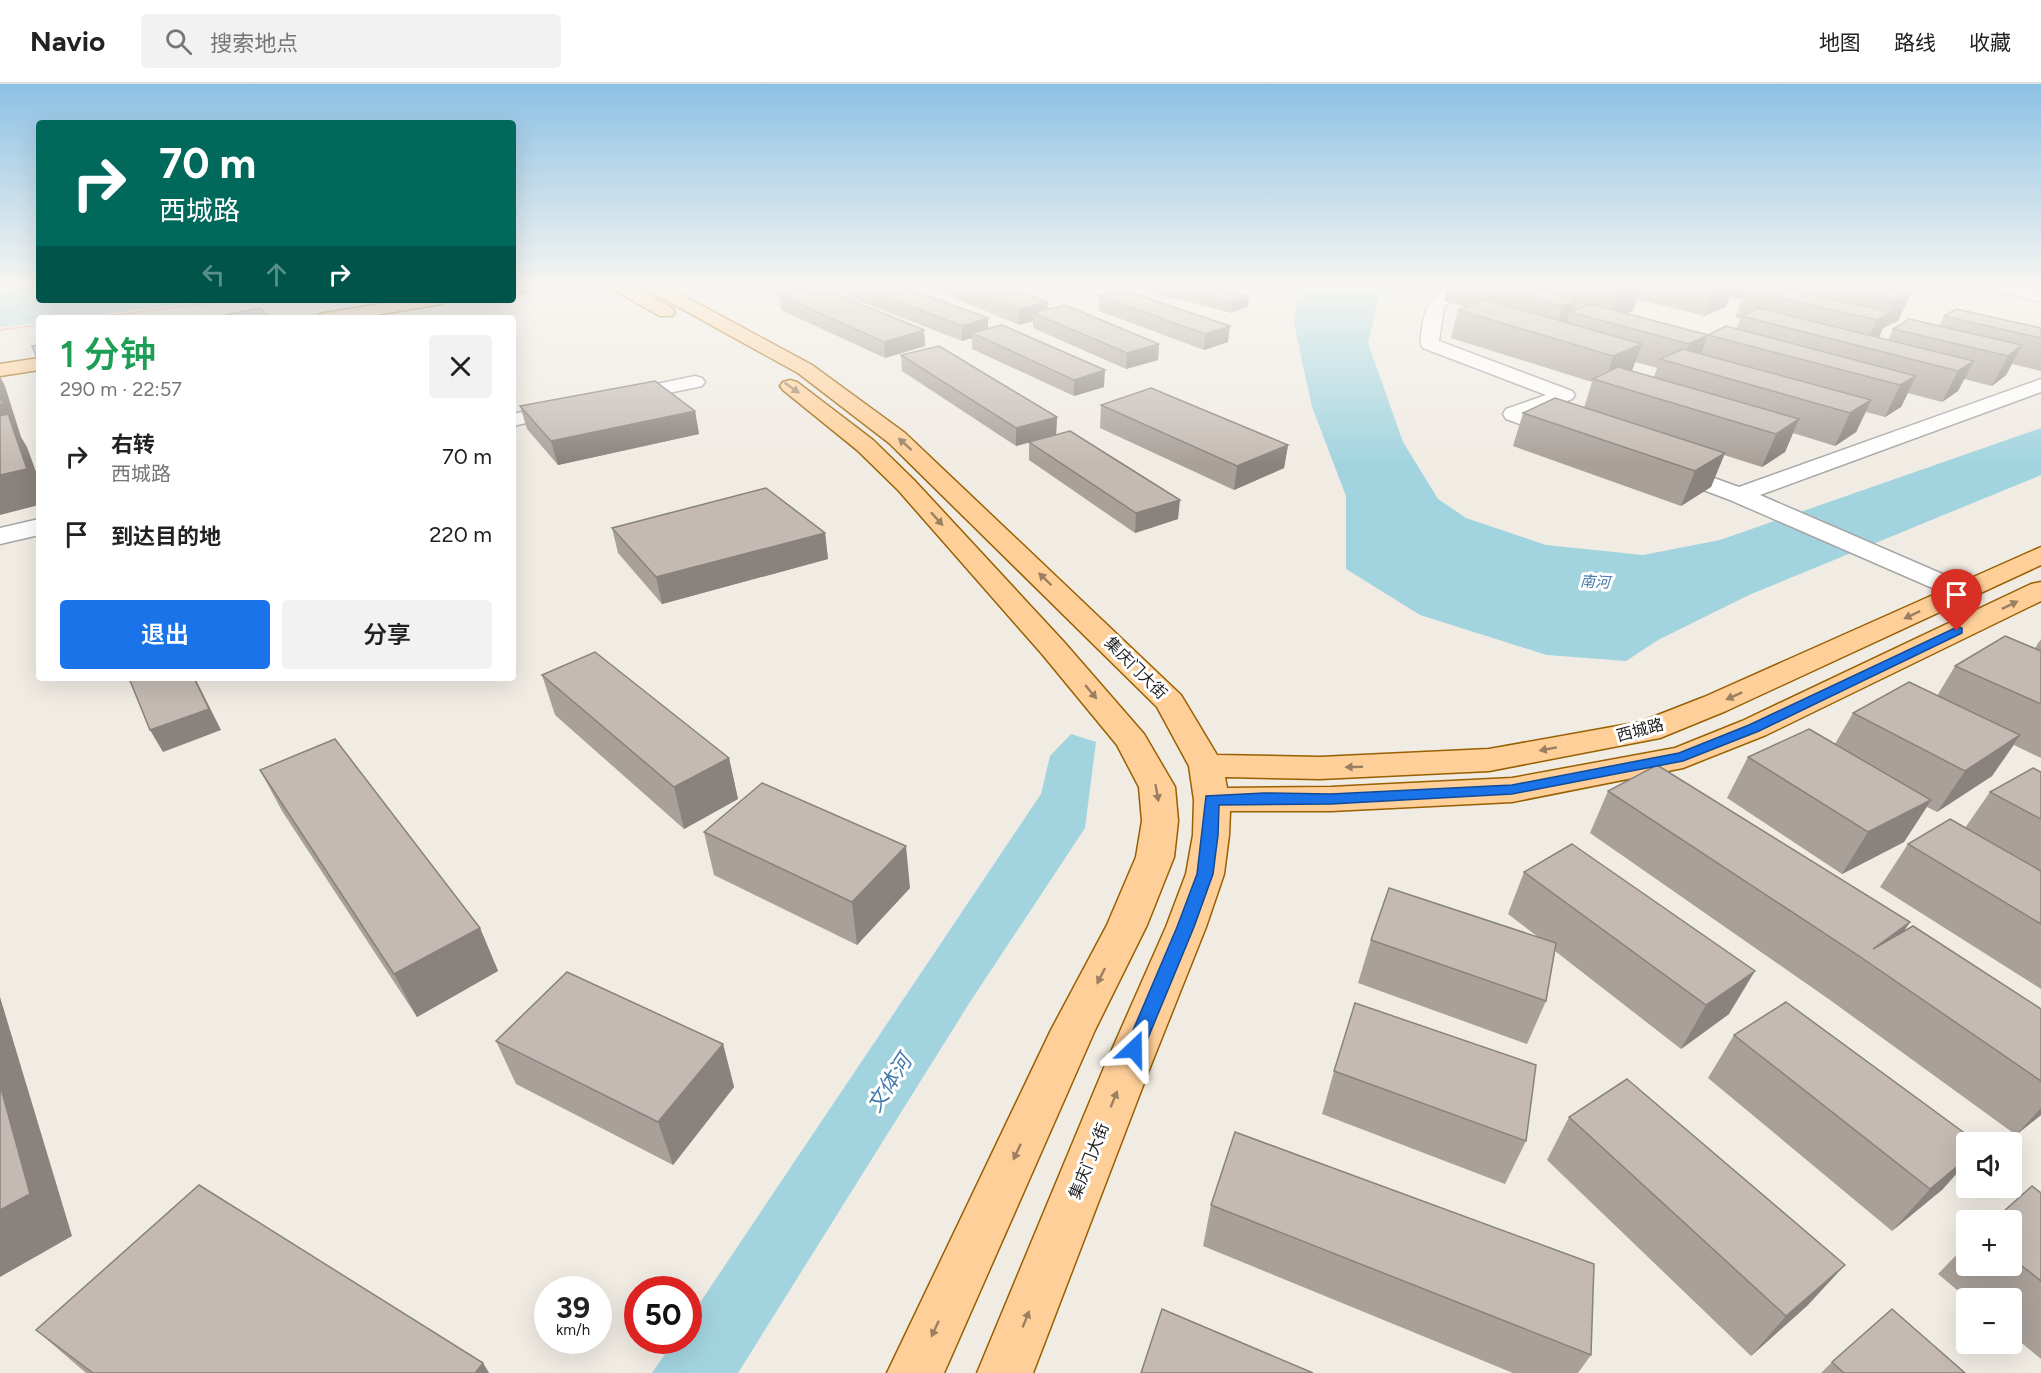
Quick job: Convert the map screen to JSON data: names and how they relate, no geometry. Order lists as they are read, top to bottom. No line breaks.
{"streets":{"main road":["集庆门大街","西城路"]},"crossings":[["集庆门大街","西城路"]],"one_way":["集庆门大街"],"water":["南河","文体河"],"page":{"header":"Navio","search":"搜索地点","nav":["地图","路线","收藏"],"turn":["70 m","西城路"],"heading":["1 分钟","290 m · 22:57"],"list":[{"name":"右转","note":"西城路","value":"70 m"},{"name":"到达目的地","value":"220 m"}],"buttons":["退出","分享"],"map_buttons":["+","−"],"speed":"39 km/h","limit":"50"}}
